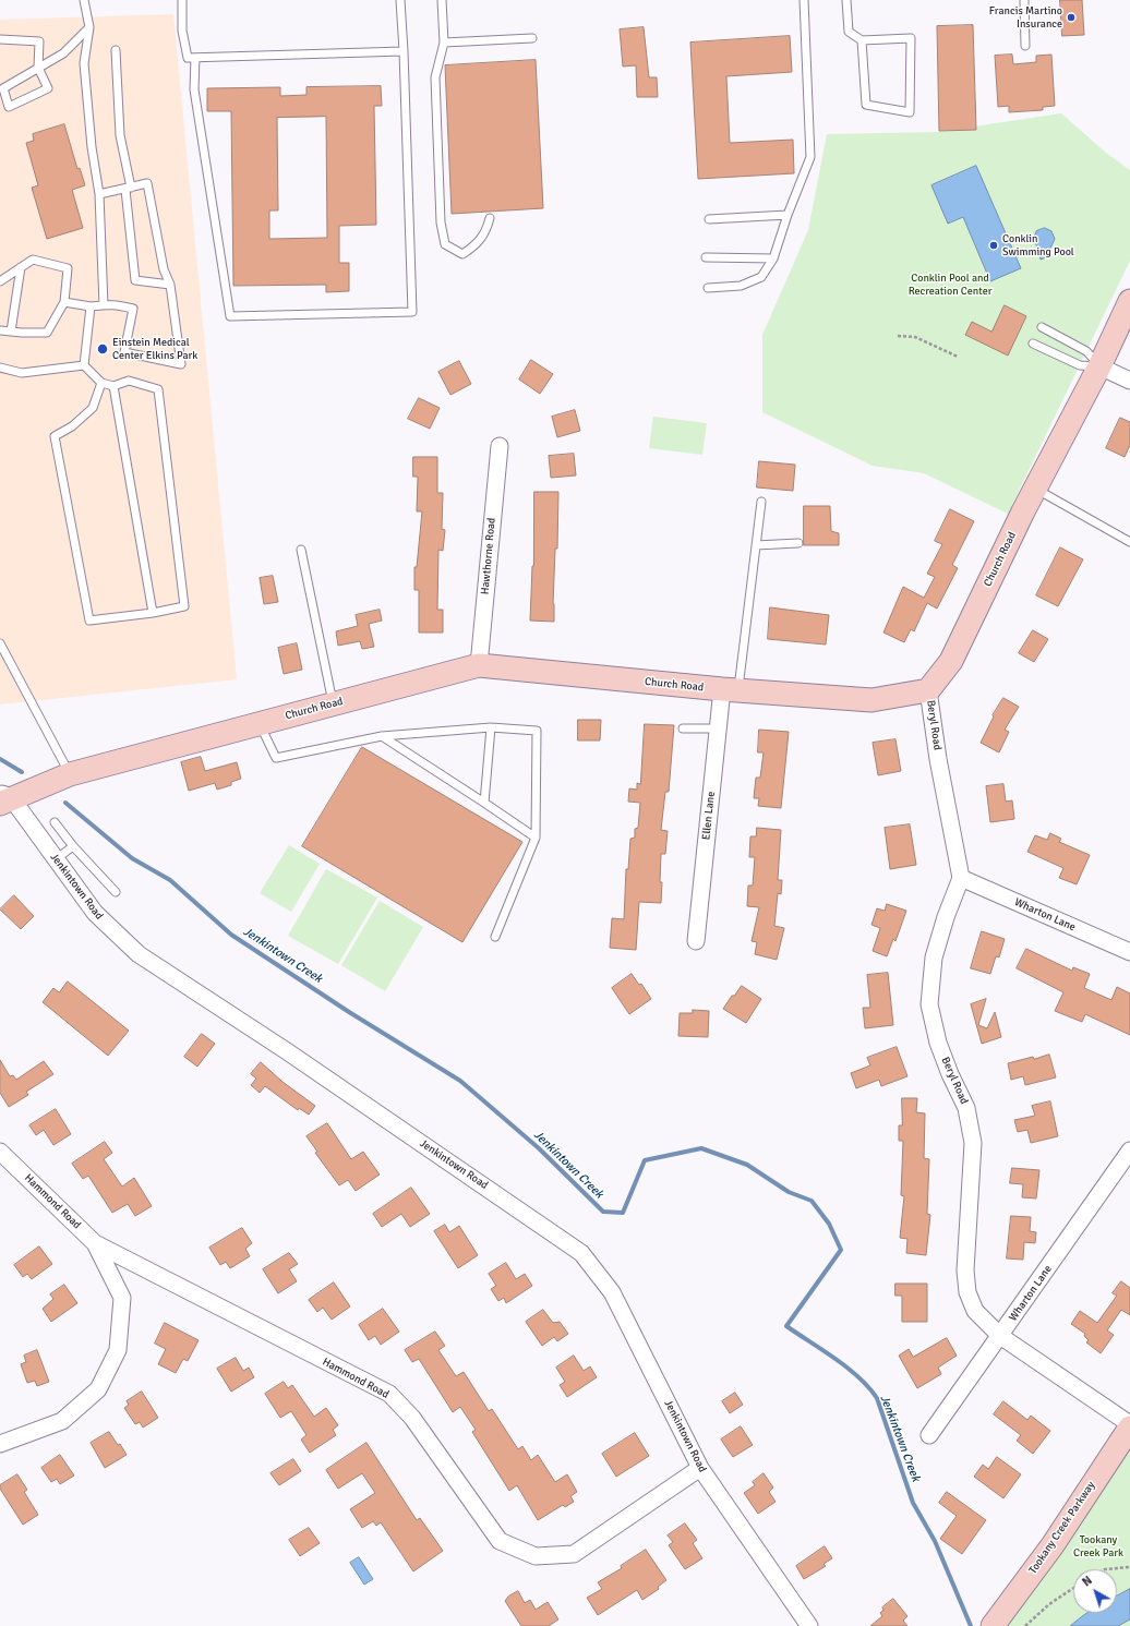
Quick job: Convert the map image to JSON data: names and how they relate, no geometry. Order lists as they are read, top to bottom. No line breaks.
{"streets":{"street":["Hawthorne Road","Church Road","Beryl Road","Ellen Lane","Jenkintown Road","Wharton Lane","Hammond Road","Tookany Creek Parkway"]},"crossings":[["Hawthorne Road","Church Road"],["Church Road","Beryl Road"],["Church Road","Ellen Lane"],["Church Road","Jenkintown Road"],["Beryl Road","Wharton Lane"],["Jenkintown Road","Hammond Road"]],"water":["Jenkintown Creek"],"parks":["Conklin Pool and Recreation Center","Tookany Creek Park"],"places":["Francis Martino Insurance","Conklin Swimming Pool","Einstein Medical Center Elkins Park"],"north":"top left"}
